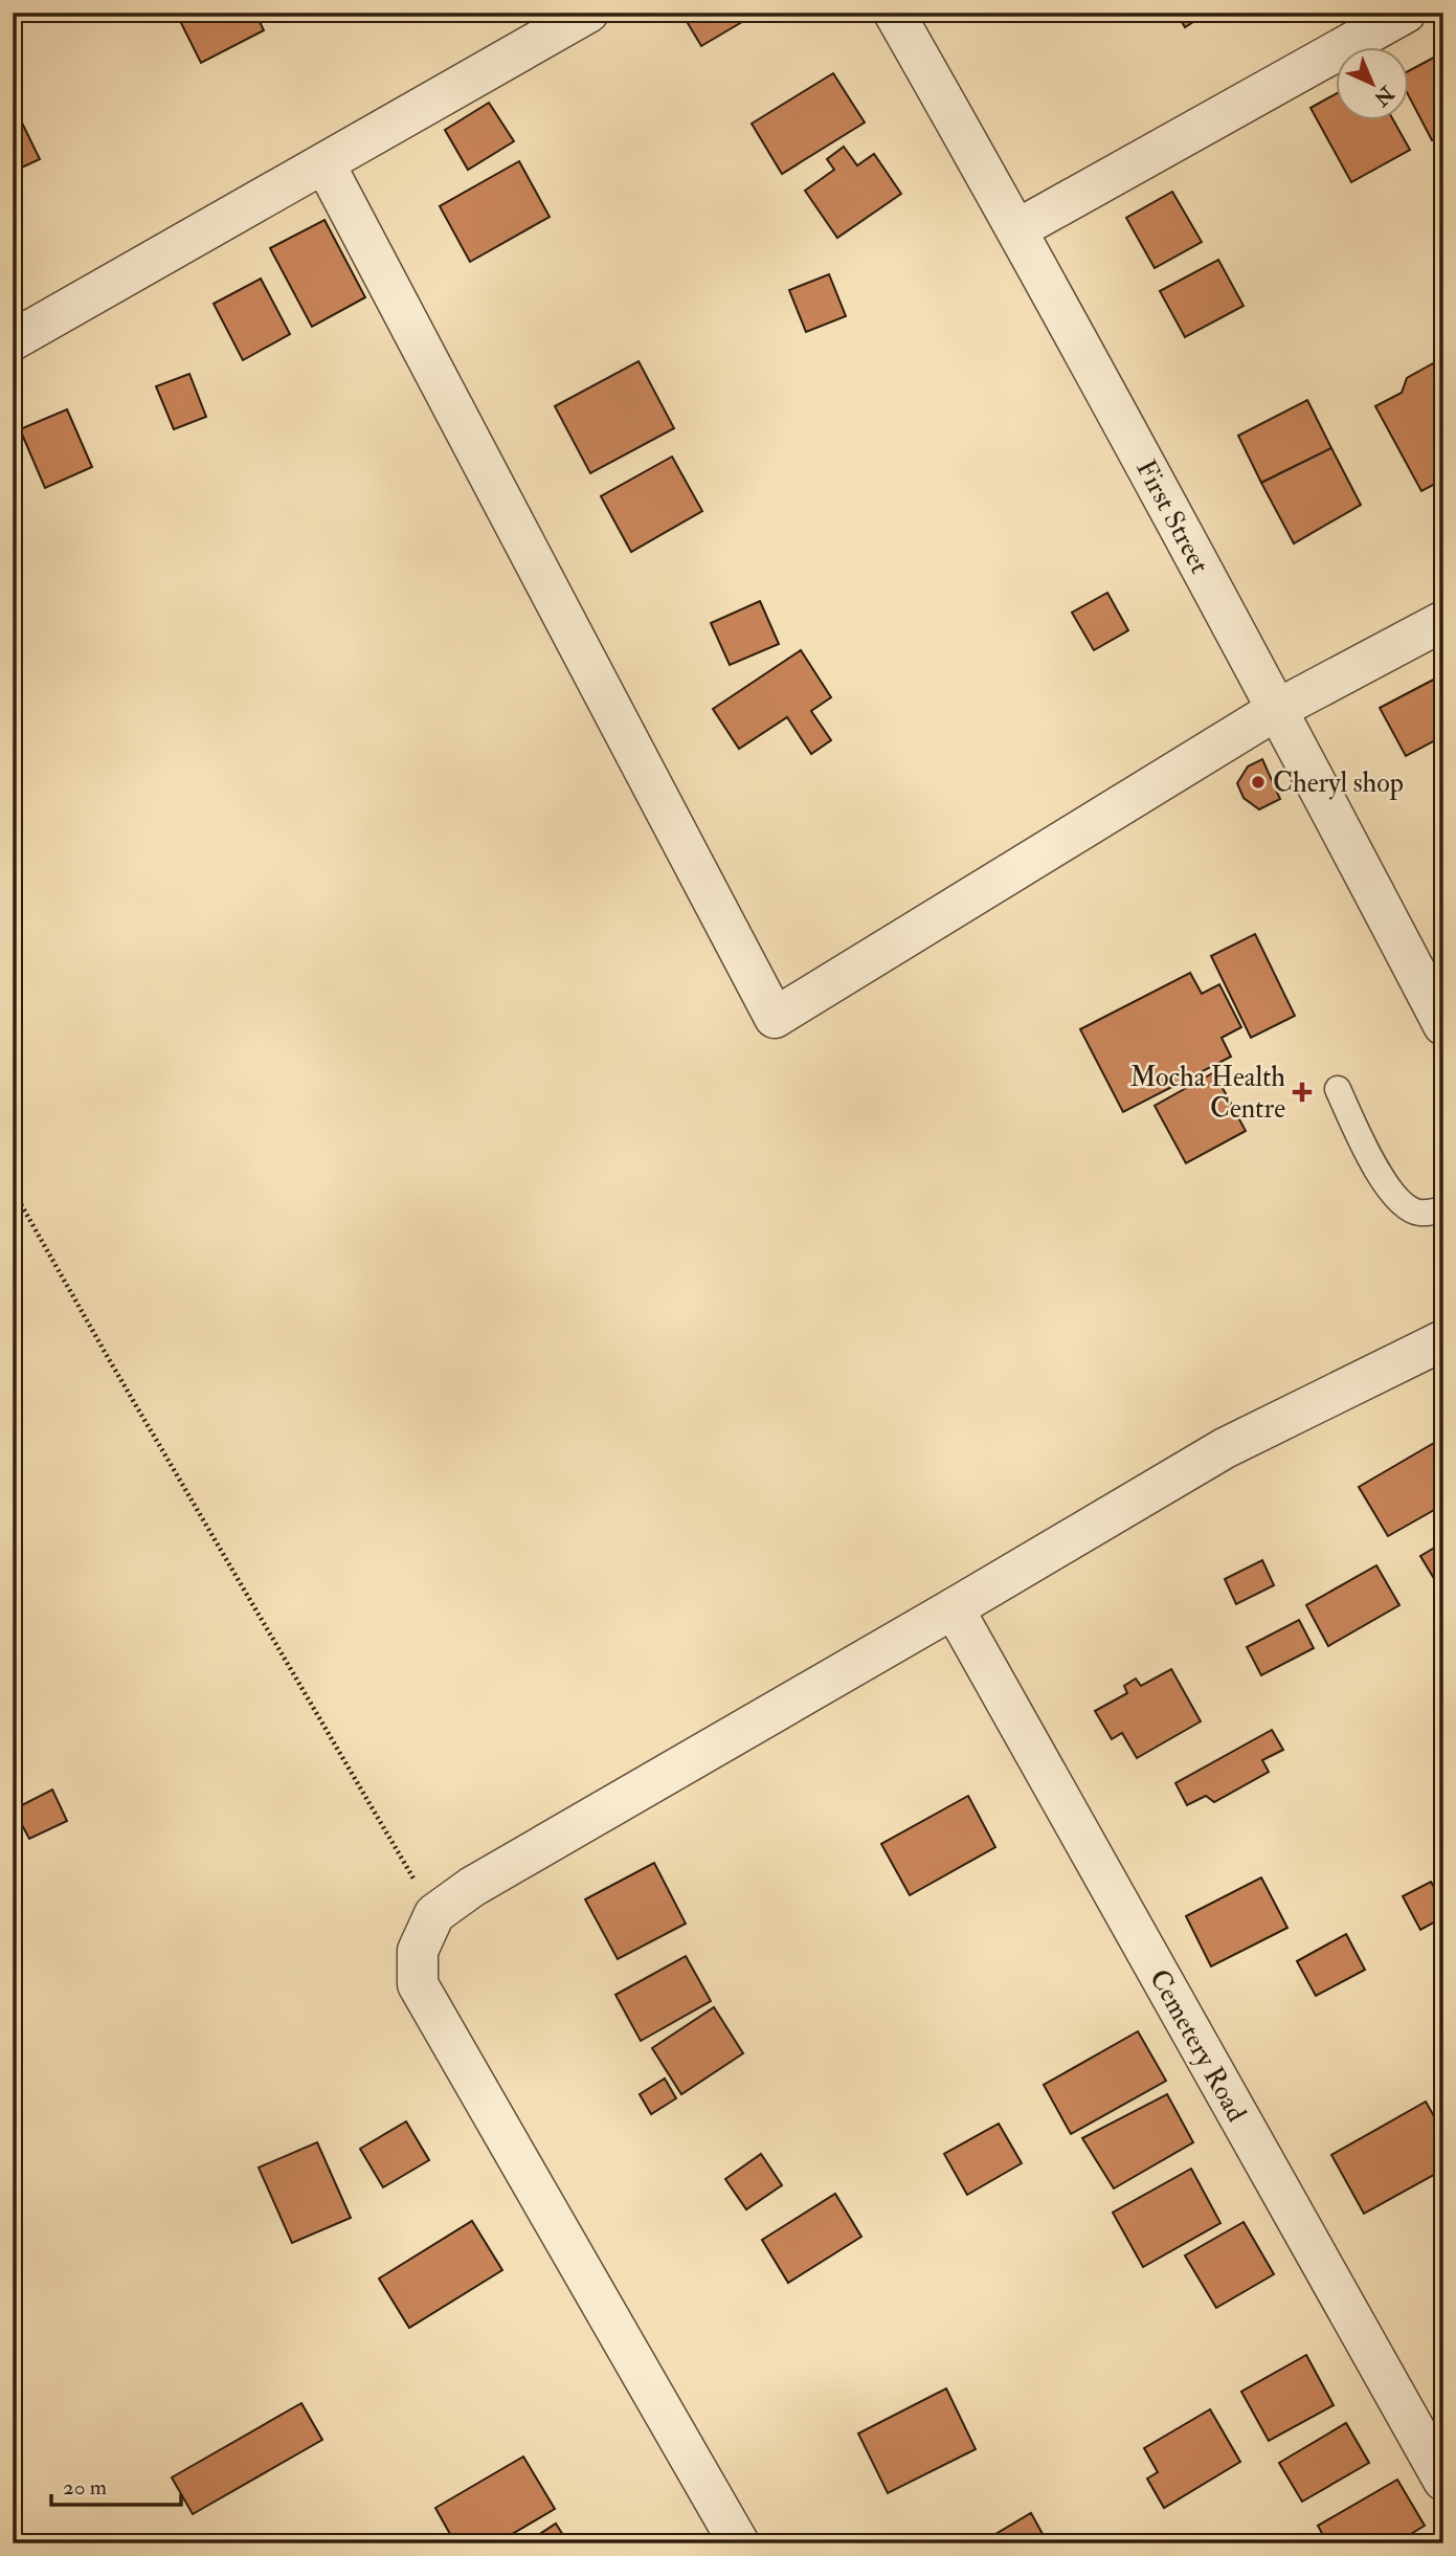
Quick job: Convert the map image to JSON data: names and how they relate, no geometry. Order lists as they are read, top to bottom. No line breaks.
{"streets":{"street":["First Street","Cemetery Road"]},"places":{"other":["Cheryl shop"],"health":["Mocha Health Centre"]},"scale_bar":"20 m","north":"bottom right"}
